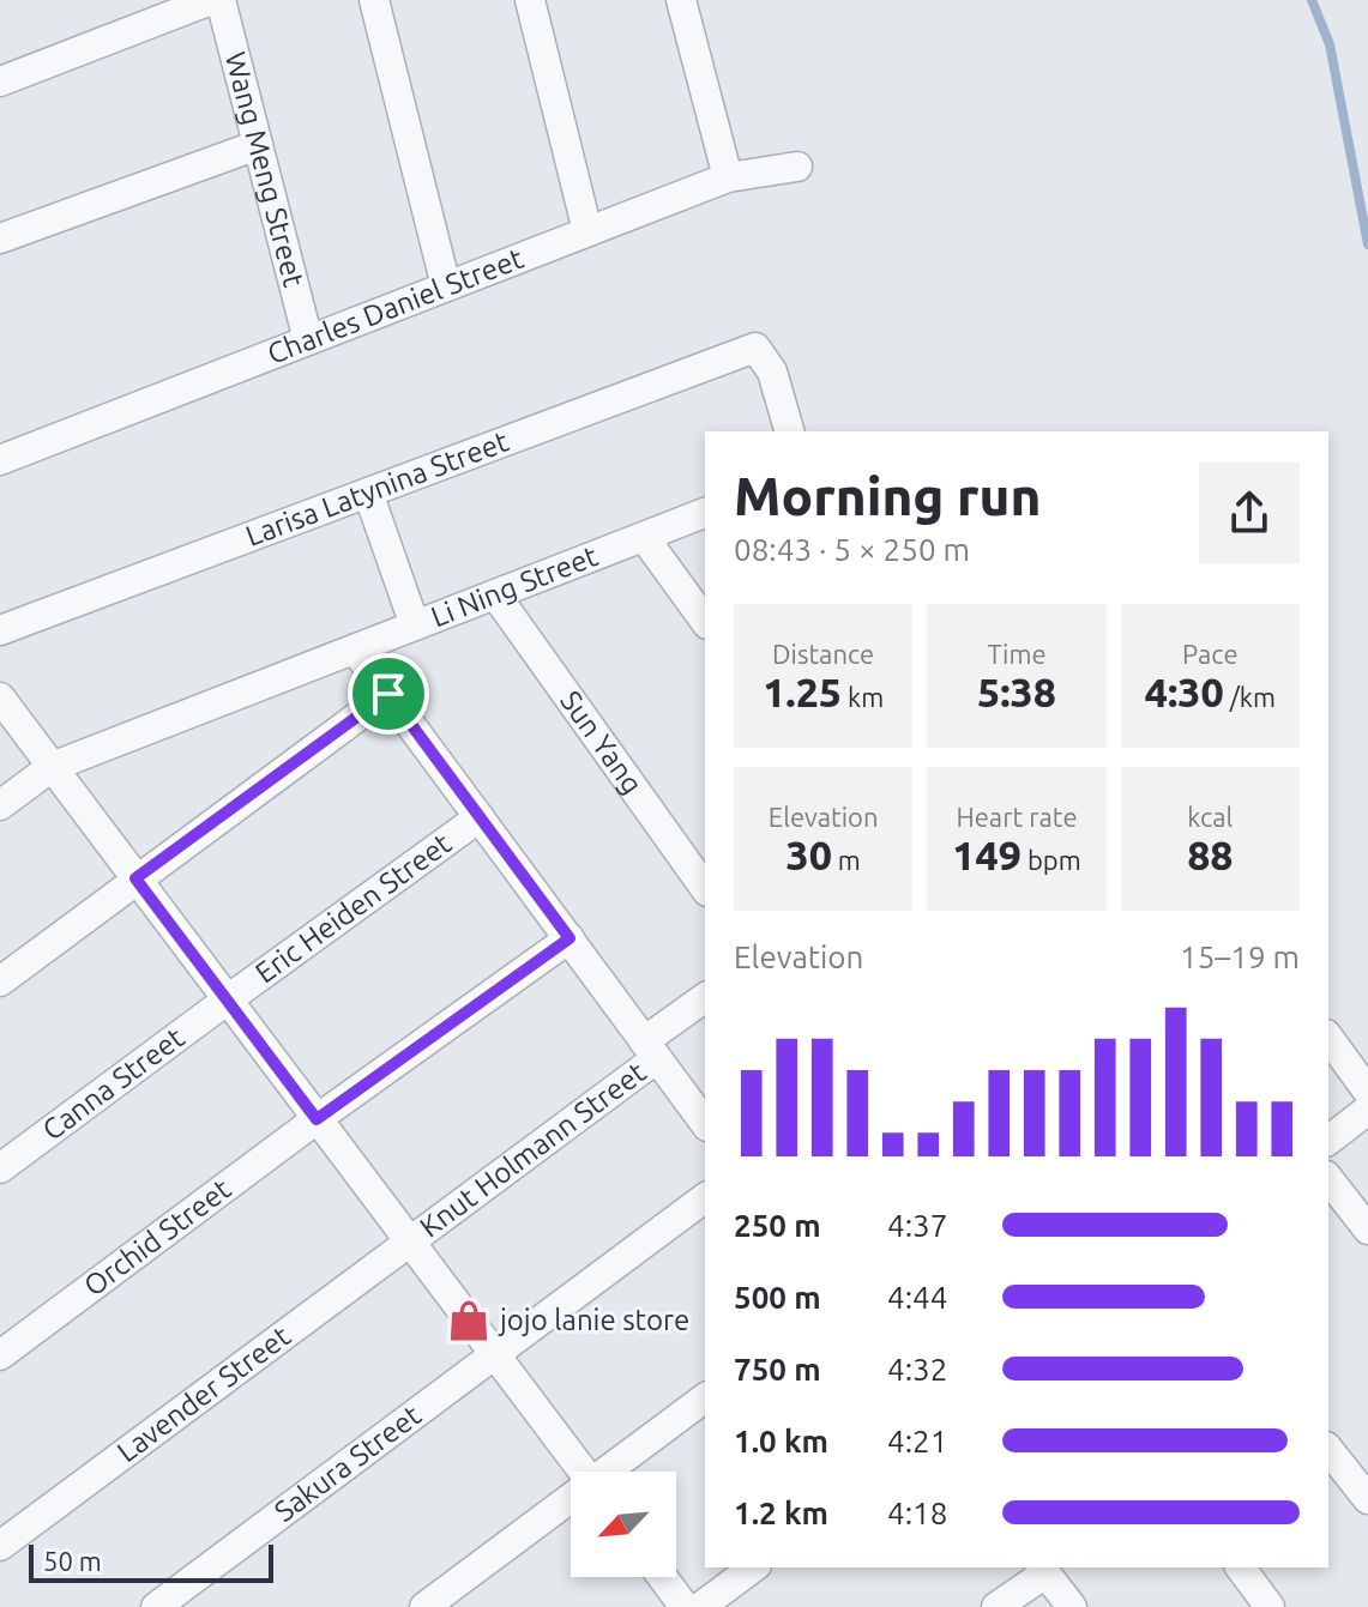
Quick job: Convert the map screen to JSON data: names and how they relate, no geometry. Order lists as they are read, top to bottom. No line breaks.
{"streets":{"street":["Wang Meng Street","Charles Daniel Street","Larisa Latynina Street","Li Ning Street","Sun Yang","Eric Heiden Street","Canna Street","Knut Holmann Street","Orchid Street","Lavender Street","Sakura Street"]},"crossings":[["Wang Meng Street","Charles Daniel Street"],["Li Ning Street","Sun Yang"],["Eric Heiden Street","Canna Street"],["Knut Holmann Street","Lavender Street"]],"places":{"shop":["jojo lanie store"]},"scale_bar":"50 m","north":"bottom left","page":{"heading":["Morning run","08:43 · 5 × 250 m"],"stats":[["Distance","1.25 km"],["Time","5:38"],["Pace","4:30 /km"],["Elevation","30 m"],["Heart rate","149 bpm"],["kcal","88"]],"chart":["Elevation","15–19 m"],"list":[{"name":"250 m","note":"4:37"},{"name":"500 m","note":"4:44"},{"name":"750 m","note":"4:32"},{"name":"1.0 km","note":"4:21"},{"name":"1.2 km","note":"4:18"}],"scale":"50 m"}}
